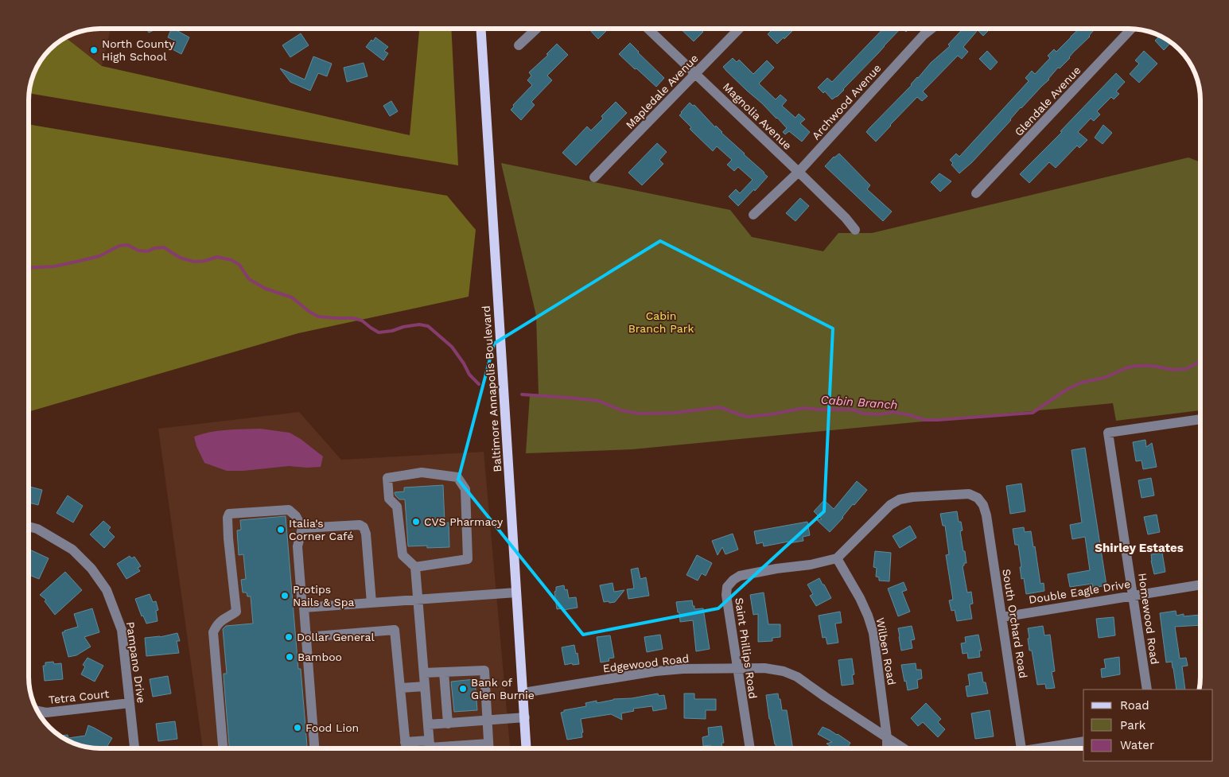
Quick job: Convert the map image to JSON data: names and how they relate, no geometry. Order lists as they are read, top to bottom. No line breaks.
{"streets":{"main road":["Baltimore Annapolis Boulevard"],"street":["Mapledale Avenue","Glendale Avenue","Archwood Avenue","Magnolia Avenue","Double Eagle Drive","Homewood Road","South Orchard Road","Saint Phillips Road","Wilben Road","Pampano Drive","Edgewood Road","Tetra Court"]},"crossings":[["Mapledale Avenue","Magnolia Avenue"],["Archwood Avenue","Magnolia Avenue"],["Baltimore Annapolis Boulevard","Edgewood Road"],["Double Eagle Drive","Homewood Road"],["Double Eagle Drive","South Orchard Road"],["South Orchard Road","Saint Phillips Road"],["South Orchard Road","Wilben Road"],["Saint Phillips Road","Wilben Road"],["Saint Phillips Road","Edgewood Road"],["Wilben Road","Edgewood Road"],["Pampano Drive","Tetra Court"]],"districts":["Shirley Estates"],"water":["Cabin Branch"],"parks":["Cabin Branch Park"],"places":["North County High School","CVS Pharmacy","Italia's Corner Café","Protips Nails & Spa","Dollar General","Bamboo","Bank of Glen Burnie","Food Lion"],"legend":["Road","Park","Water"]}
